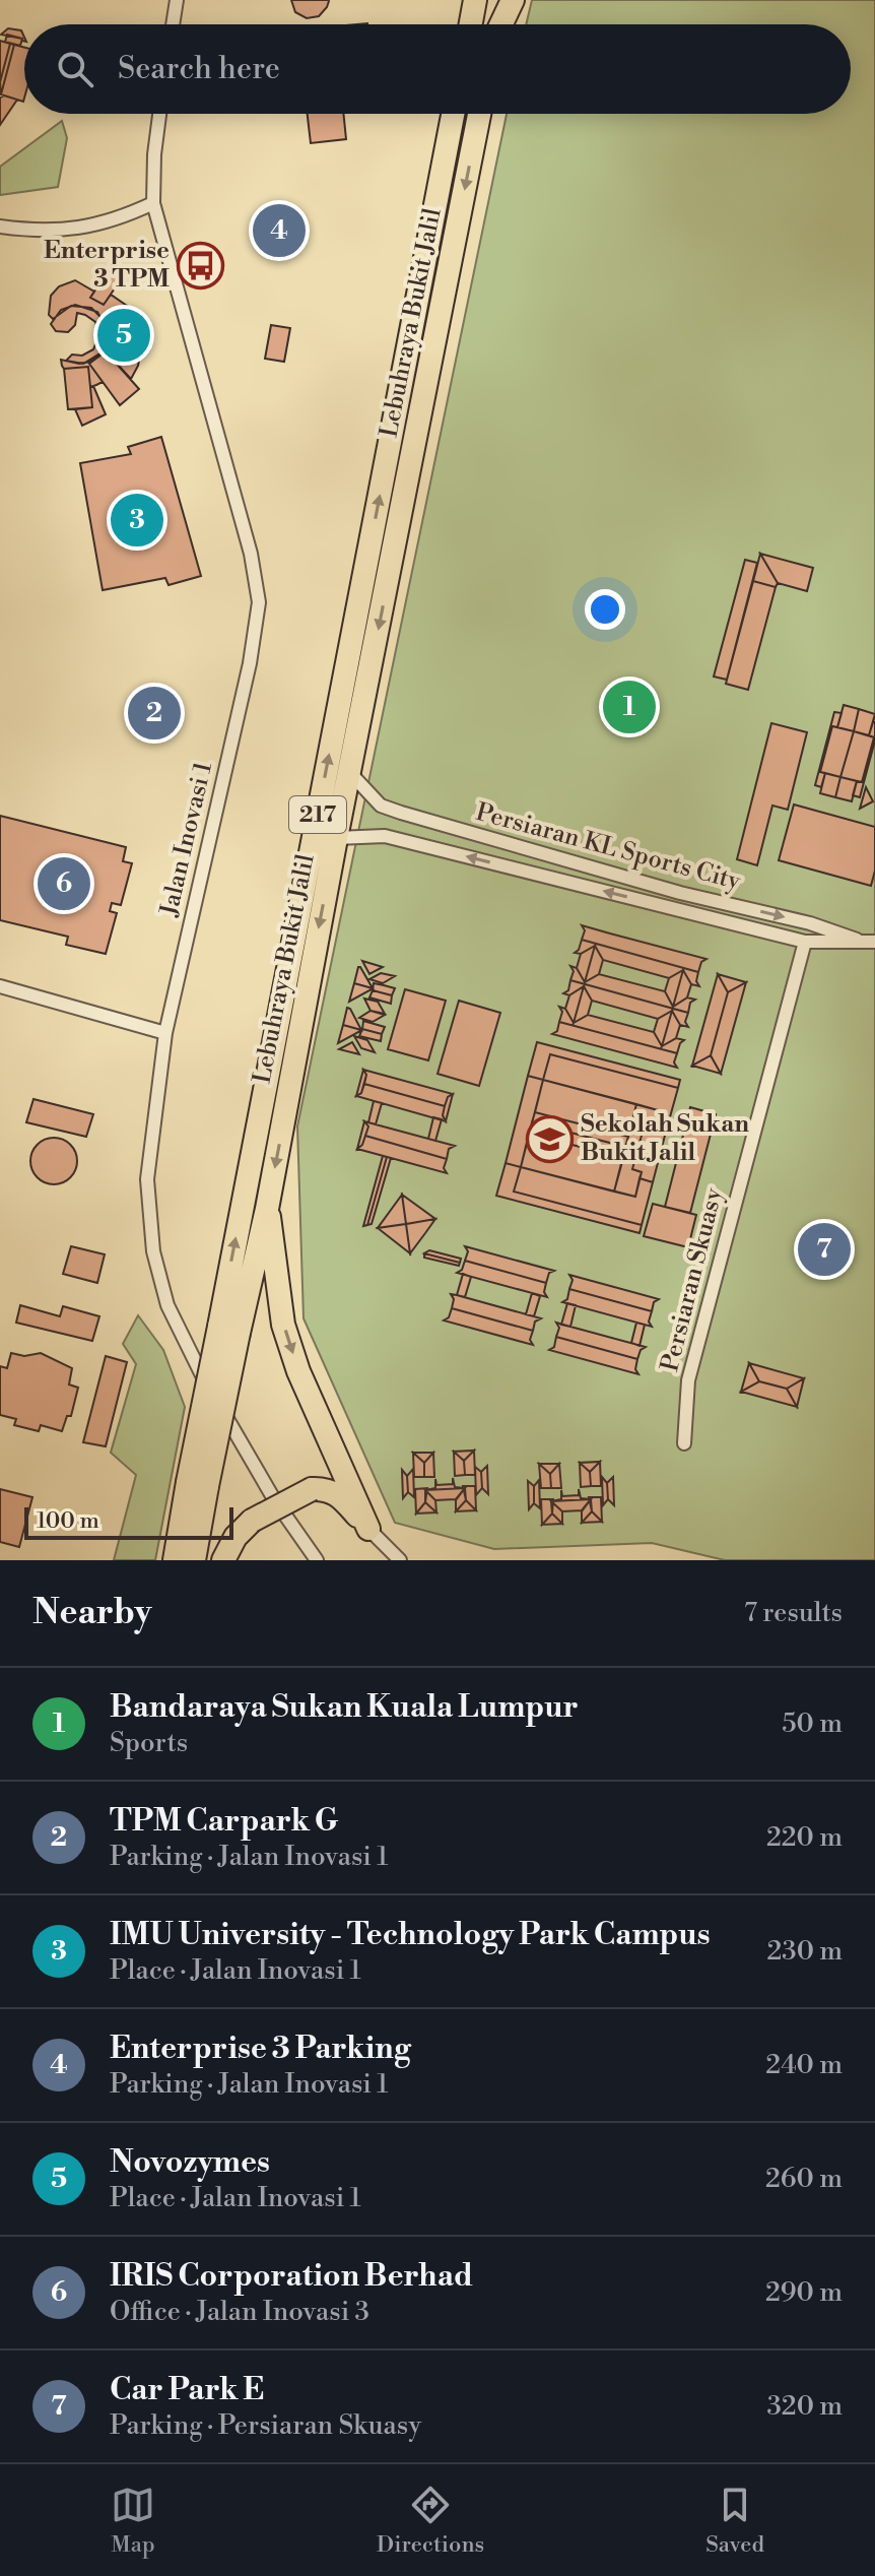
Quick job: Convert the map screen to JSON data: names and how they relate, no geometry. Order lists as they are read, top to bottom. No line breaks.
{"streets":{"highway":["Lebuhraya Bukit Jalil","217"],"street":["Jalan Inovasi 1","Persiaran KL Sports City","Persiaran Skuasy"]},"crossings":[["Lebuhraya Bukit Jalil","Persiaran KL Sports City"],["Persiaran KL Sports City","Persiaran Skuasy"]],"places":{"bus stop":["Enterprise 3 TPM"],"school or university":["Sekolah Sukan Bukit Jalil"]},"scale_bar":"100 m","page":{"search":"Search here","pins":["4","5","3","1","2","6","7"],"scale":"100 m","heading":["Nearby","7 results"],"list":[{"mark":"1","name":"Bandaraya Sukan Kuala Lumpur","note":"Sports","value":"50 m"},{"mark":"2","name":"TPM Carpark G","note":"Parking · Jalan Inovasi 1","value":"220 m"},{"mark":"3","name":"IMU University - Technology Park Campus","note":"Place · Jalan Inovasi 1","value":"230 m"},{"mark":"4","name":"Enterprise 3 Parking","note":"Parking · Jalan Inovasi 1","value":"240 m"},{"mark":"5","name":"Novozymes","note":"Place · Jalan Inovasi 1","value":"260 m"},{"mark":"6","name":"IRIS Corporation Berhad","note":"Office · Jalan Inovasi 3","value":"290 m"},{"mark":"7","name":"Car Park E","note":"Parking · Persiaran Skuasy","value":"320 m"}],"nav":["Map","Directions","Saved"]}}
